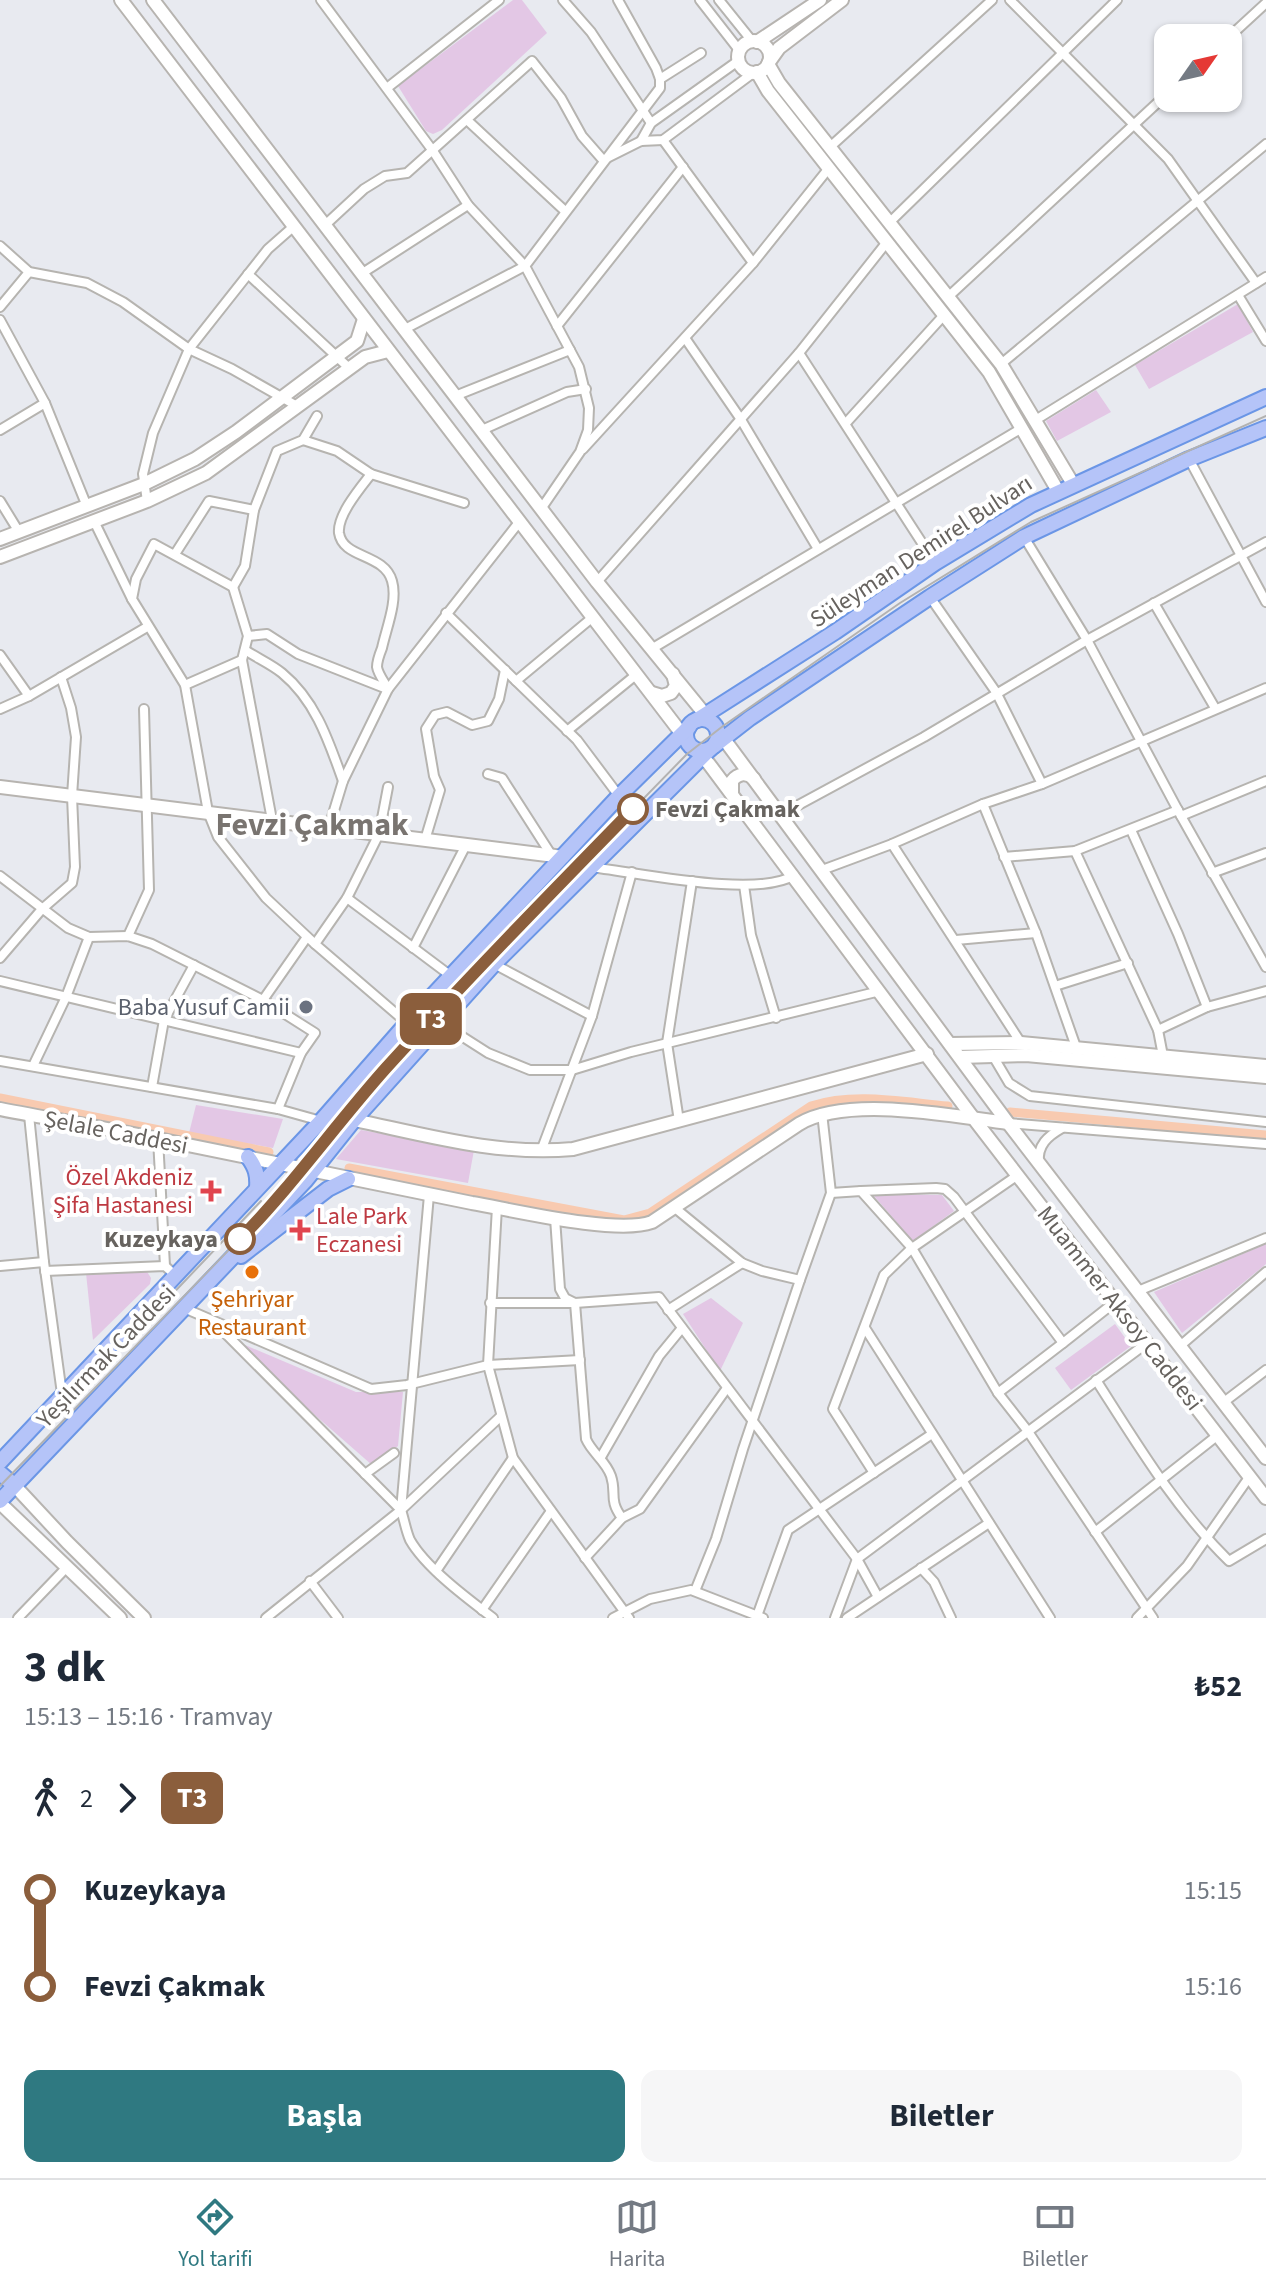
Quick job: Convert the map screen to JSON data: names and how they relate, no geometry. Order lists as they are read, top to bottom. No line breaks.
{"streets":{"main road":["Süleyman Demirel Bulvarı","Yeşilırmak Caddesi"],"street":["Şelale Caddesi","Muammer Aksoy Caddesi"]},"crossings":[["Süleyman Demirel Bulvarı","Şelale Caddesi"],["Süleyman Demirel Bulvarı","Muammer Aksoy Caddesi"],["Süleyman Demirel Bulvarı","Yeşilırmak Caddesi"],["Şelale Caddesi","Yeşilırmak Caddesi"]],"districts":["Fevzi Çakmak"],"places":{"other":["Fevzi Çakmak","Baba Yusuf Camii","Kuzeykaya","Şehriyar Restaurant"],"health":["Özel Akdeniz Şifa Hastanesi","Lale Park Eczanesi"]},"lines":["tram line T3"],"north":"top right","page":{"on_map":"T3","heading":["3 dk","15:13 – 15:16 · Tramvay","₺52"],"legs":["2","T3"],"list":[{"name":"Kuzeykaya","value":"15:15"},{"name":"Fevzi Çakmak","value":"15:16"}],"buttons":["Başla","Biletler"],"tabs":["Yol tarifi","Harita","Biletler"]}}
